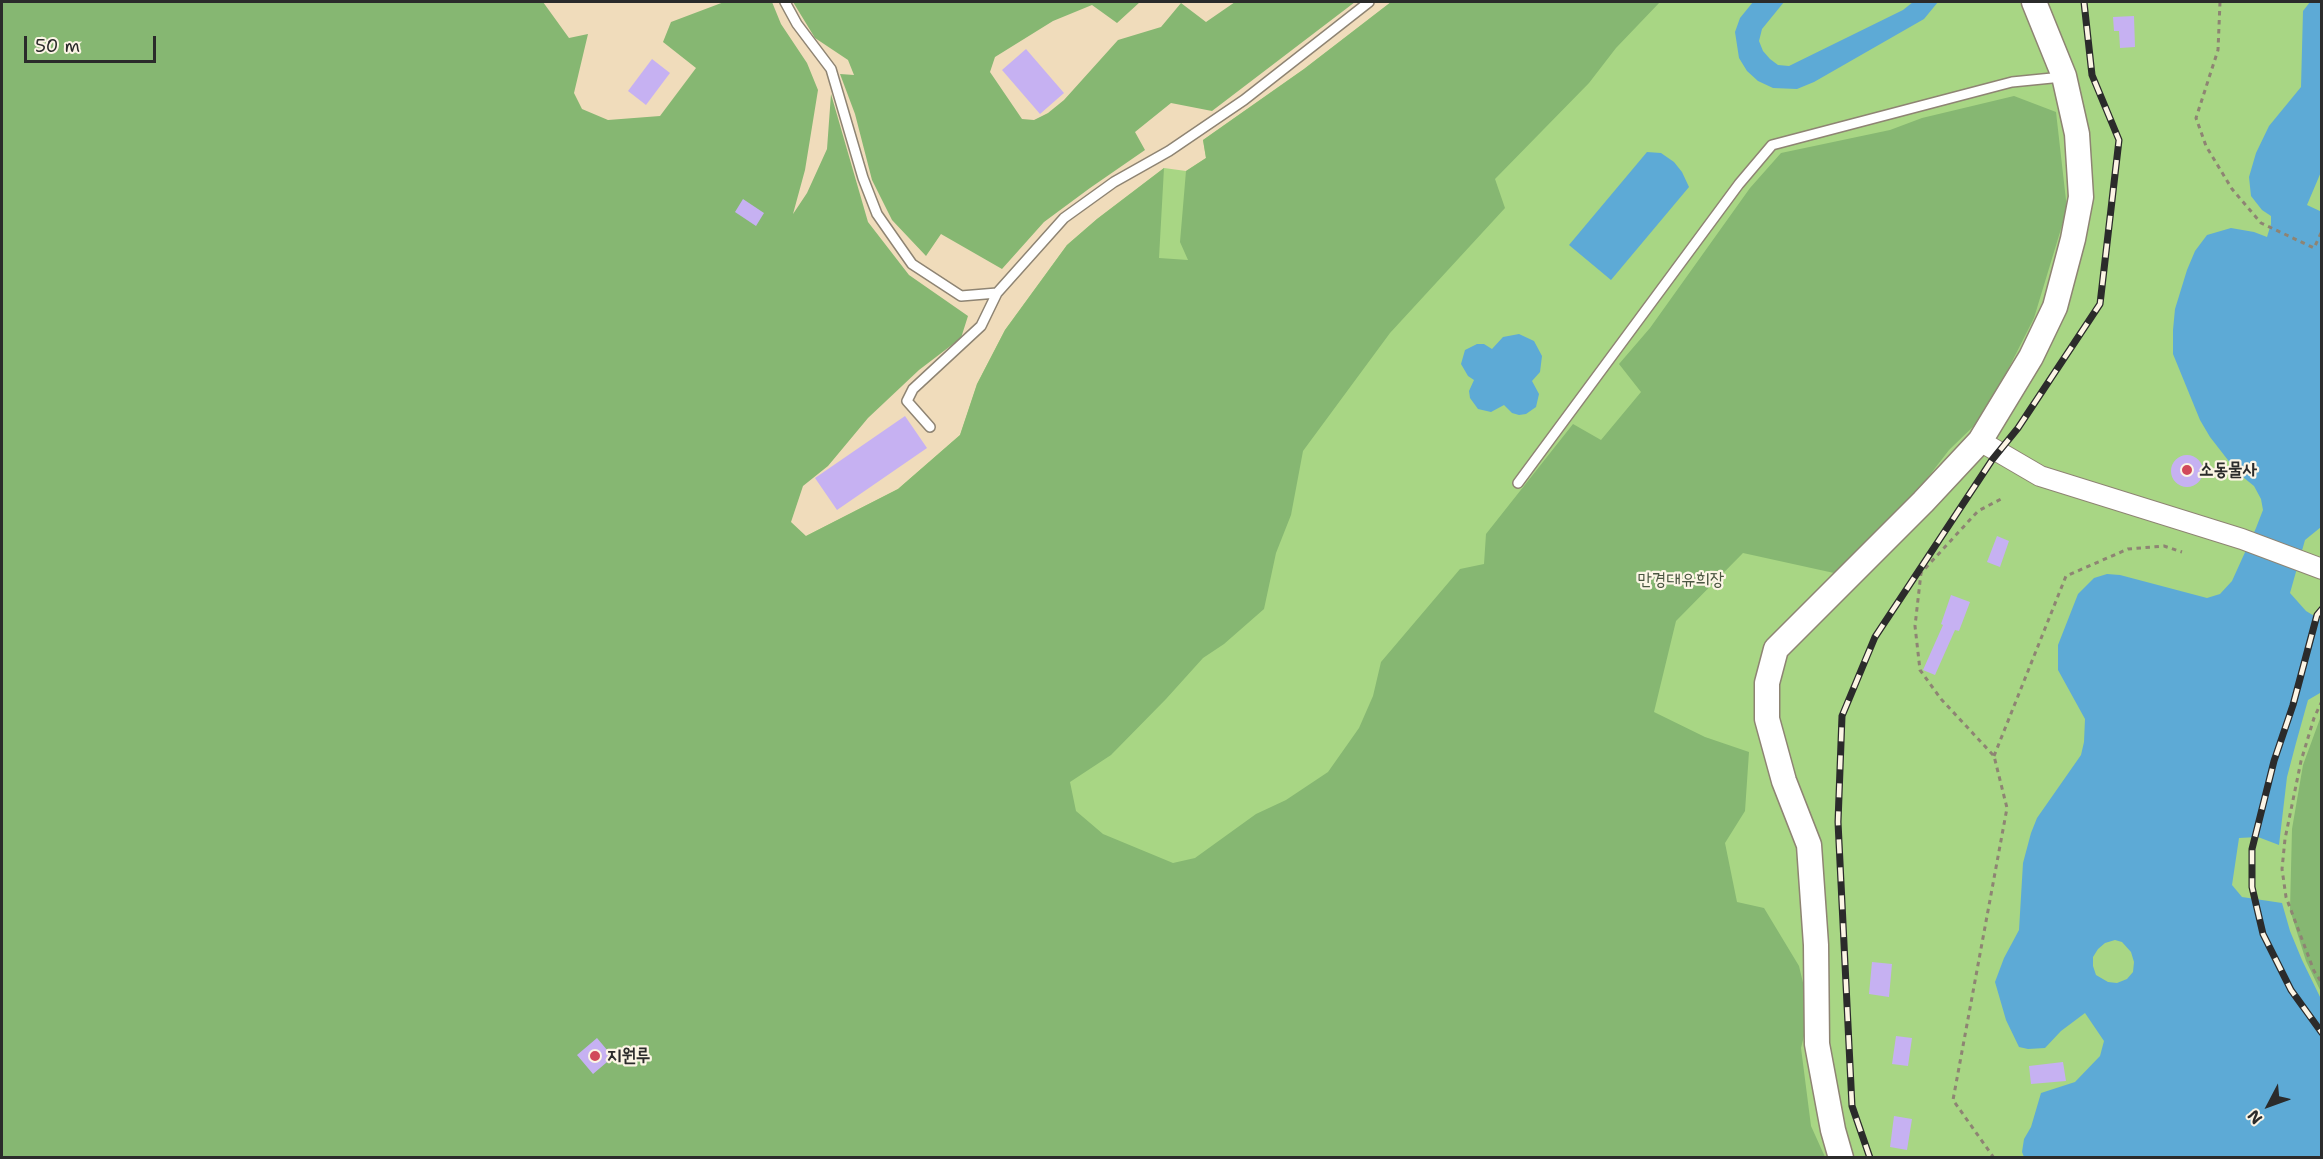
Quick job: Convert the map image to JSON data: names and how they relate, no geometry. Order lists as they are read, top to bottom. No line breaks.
{"parks":["만경대유희장"],"places":["소동물사","지원루"],"scale_bar":"50 m","north":"bottom left"}
